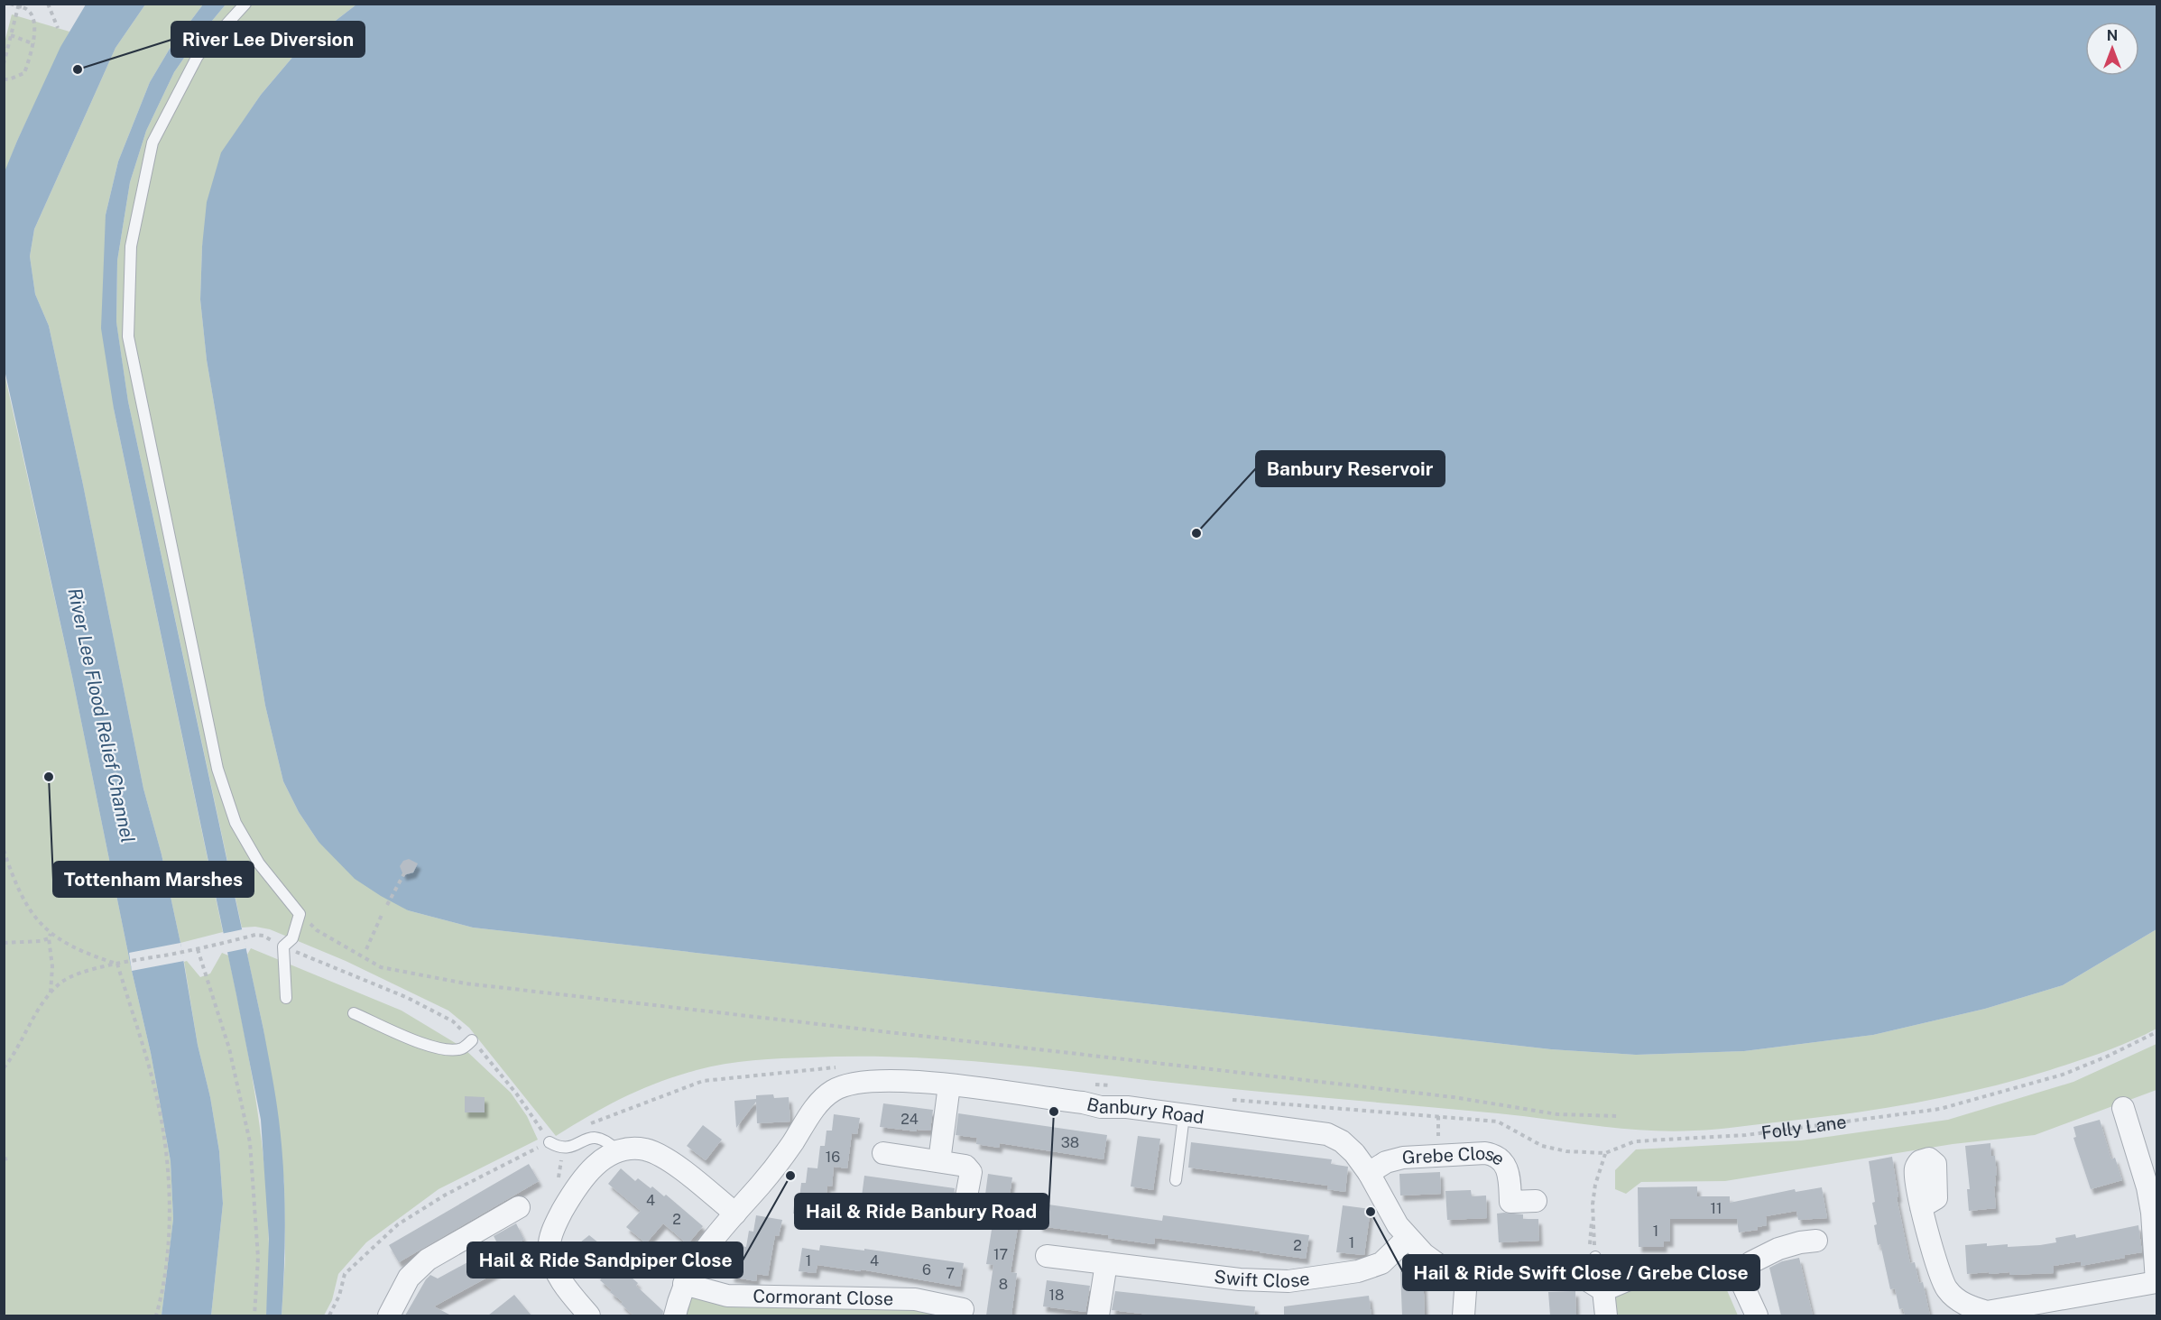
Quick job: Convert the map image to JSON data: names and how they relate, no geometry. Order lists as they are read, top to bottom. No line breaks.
{"streets":{"street":["Banbury Road","Grebe Close","Swift Close","Cormorant Close"],"path":["Folly Lane"]},"crossings":[["Banbury Road","Grebe Close"],["Banbury Road","Swift Close"],["Banbury Road","Cormorant Close"]],"water":["River Lee Flood Relief Channel"],"places":["River Lee Diversion","Banbury Reservoir","Tottenham Marshes","Hail & Ride Banbury Road","Hail & Ride Sandpiper Close","Hail & Ride Swift Close / Grebe Close"],"house_numbers":["24","38","16","4","11","2","1","1","2","17","1","4","6","7","8","18"],"north":"top"}
